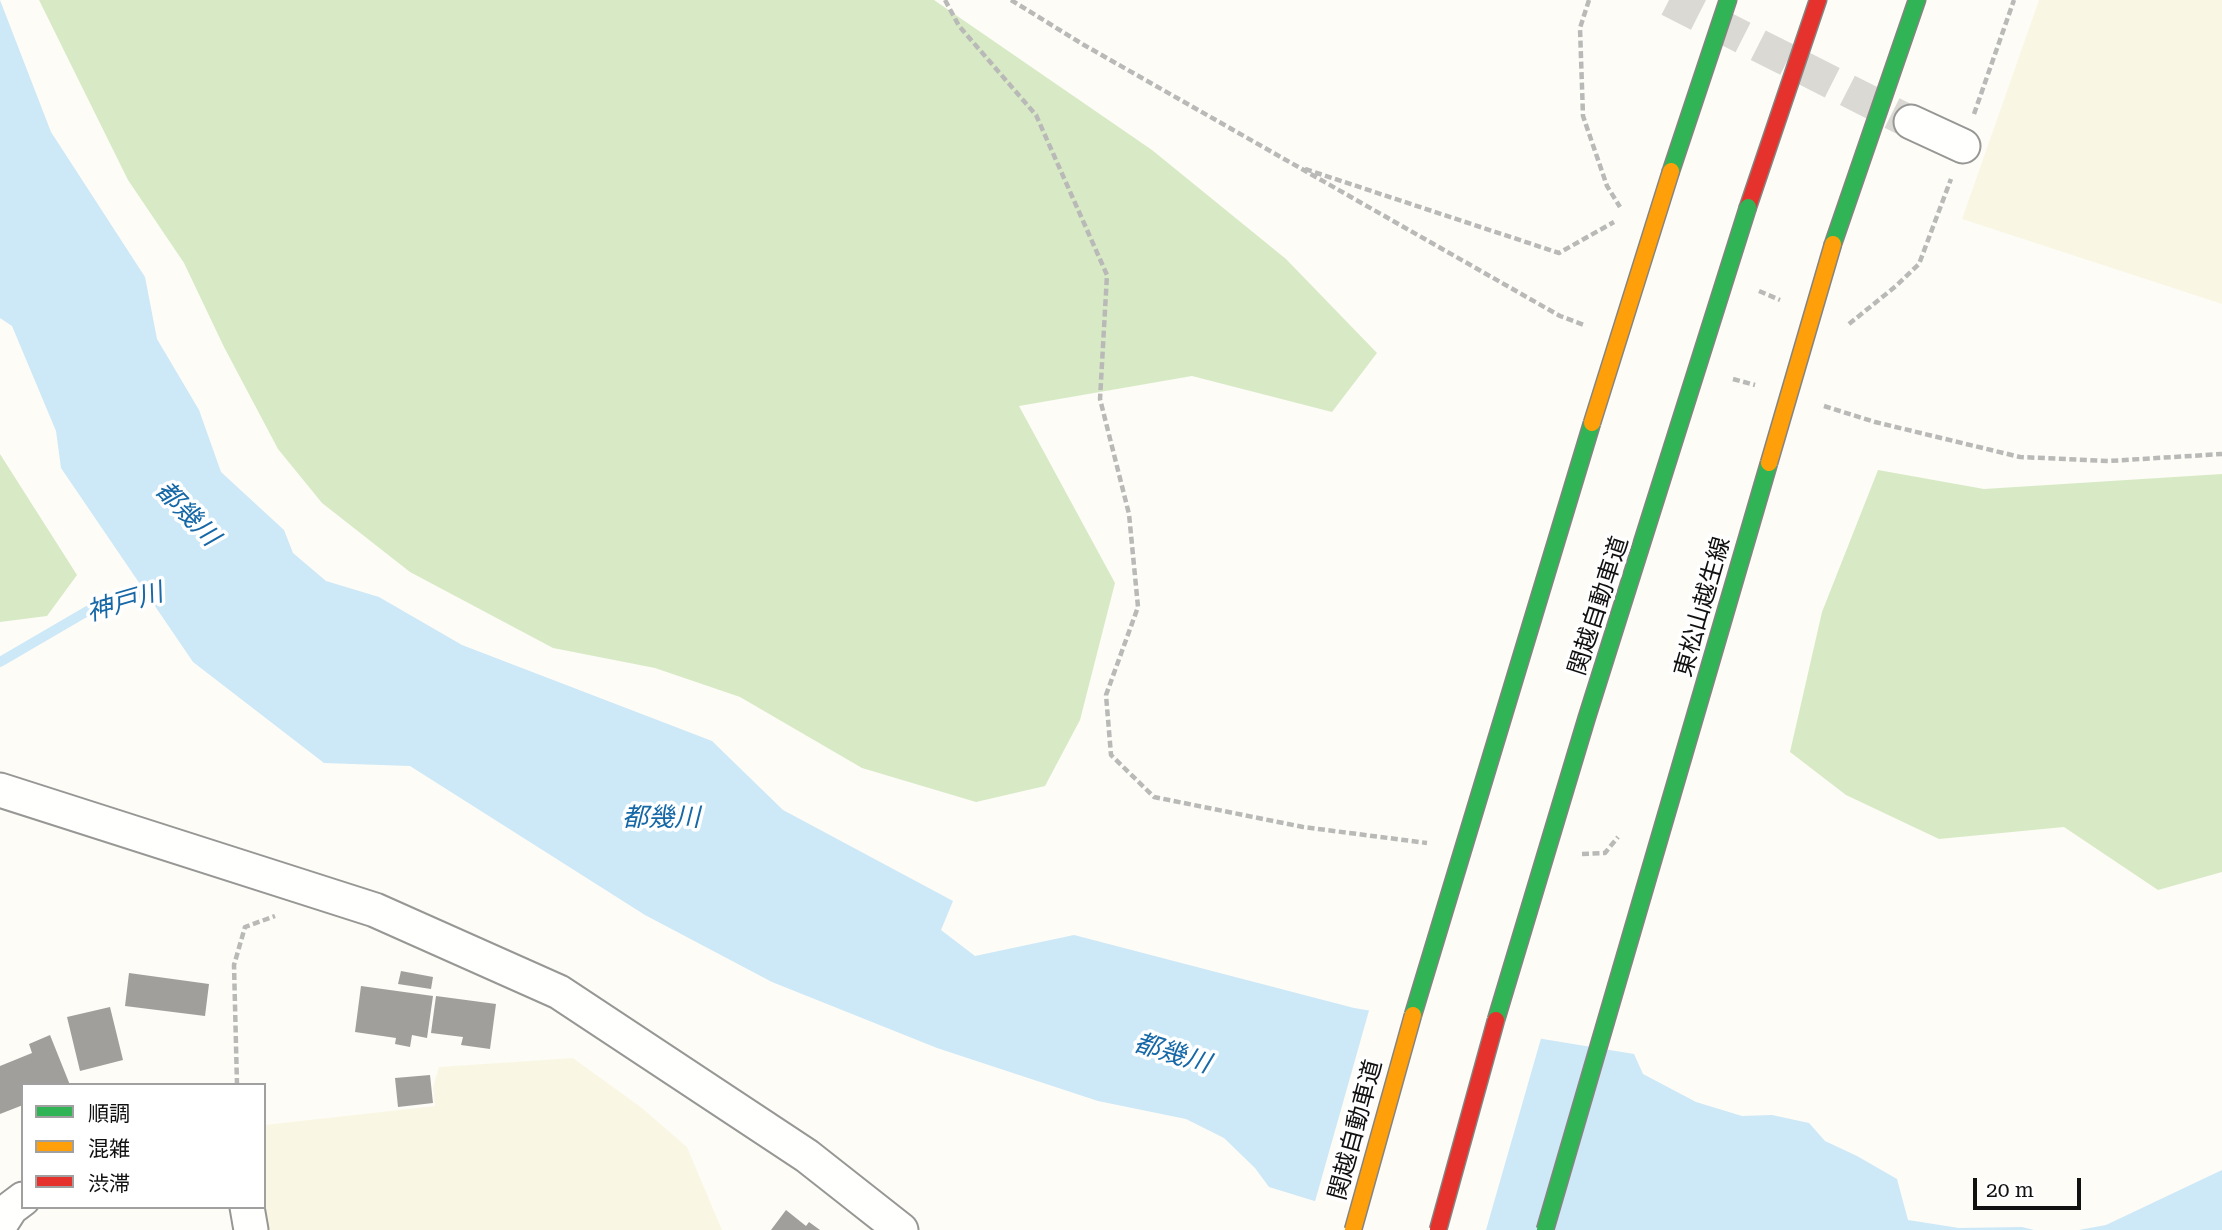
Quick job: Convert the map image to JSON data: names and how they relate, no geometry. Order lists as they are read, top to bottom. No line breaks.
{"streets":{"main road":["関越自動車道","東松山越生線"]},"water":["都幾川","神戸川"],"legend":["順調","混雑","渋滞"],"scale_bar":"20 m"}
